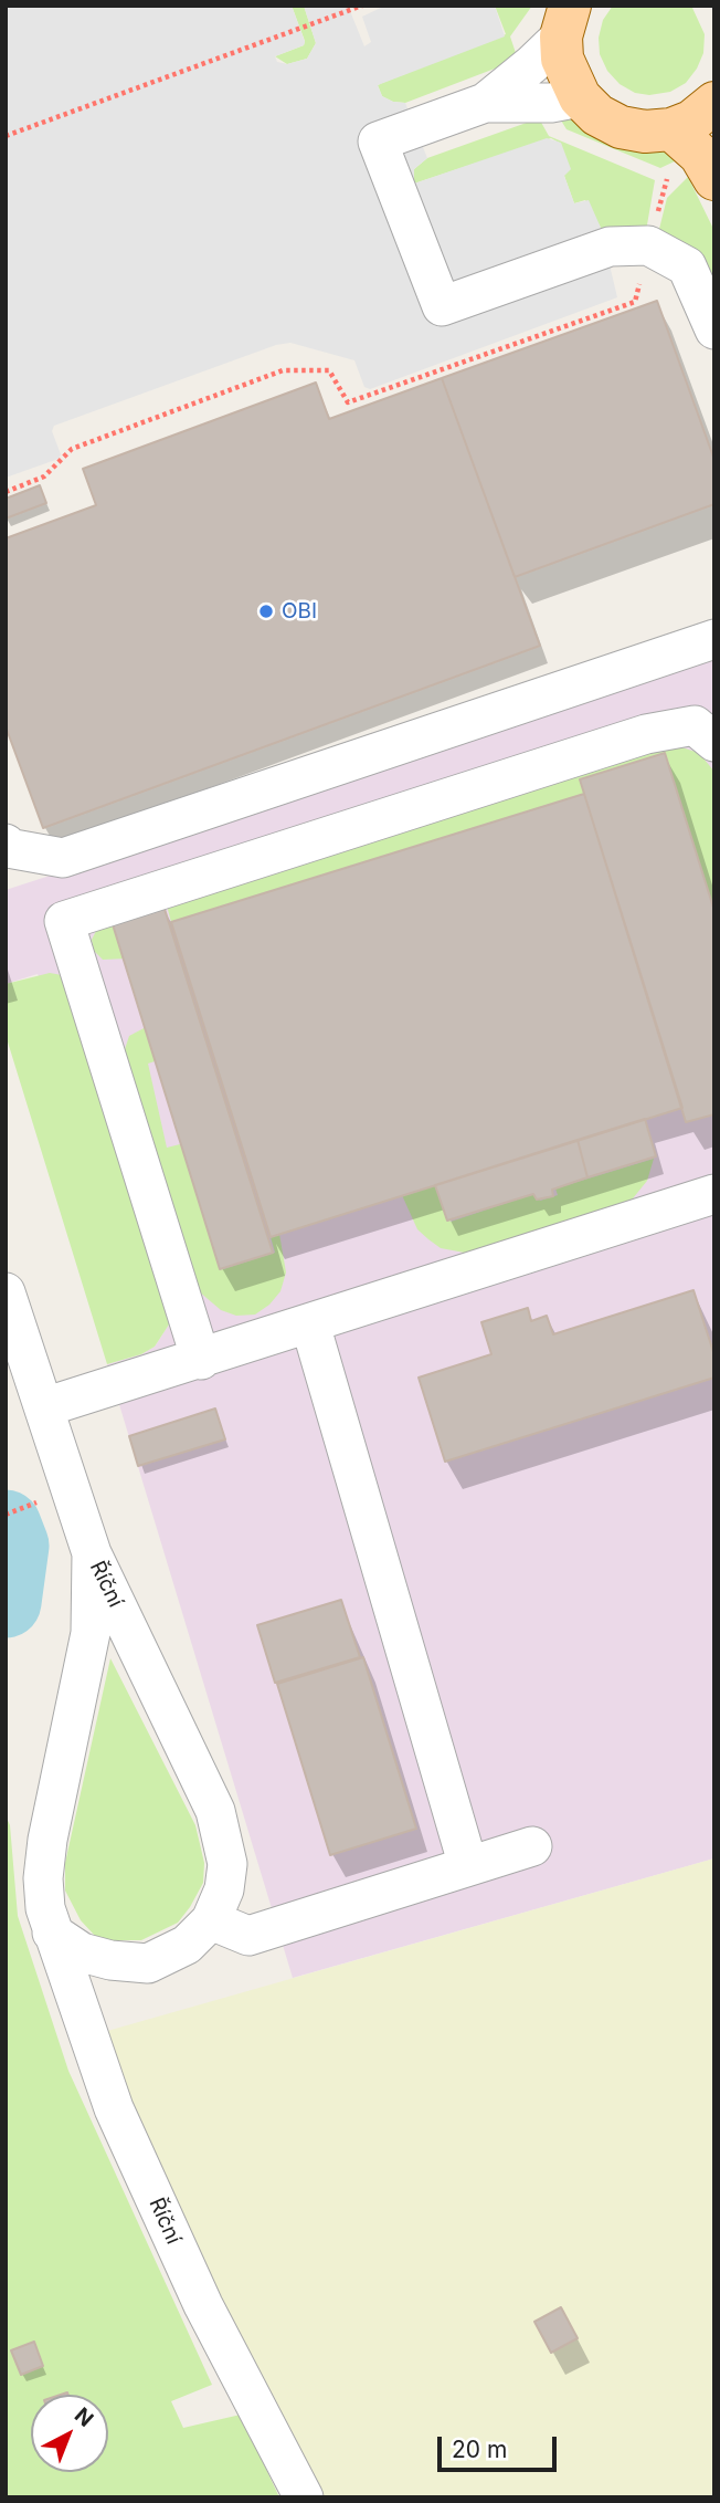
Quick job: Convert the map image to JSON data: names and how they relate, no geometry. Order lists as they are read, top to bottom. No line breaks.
{"streets":{"street":["Říční"]},"places":["OBI"],"scale_bar":"20 m","north":"top right"}
